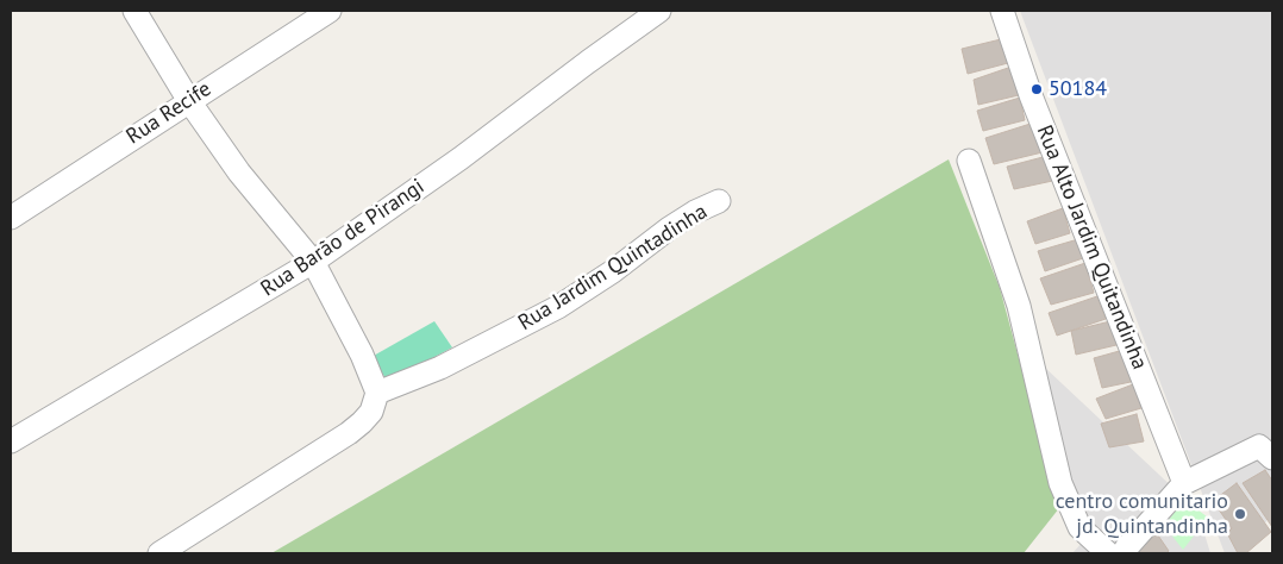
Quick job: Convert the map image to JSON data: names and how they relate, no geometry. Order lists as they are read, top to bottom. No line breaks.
{"streets":{"street":["Rua Recife","Rua Barão de Pirangi","Rua Alto Jardim Quitandinha","Rua Jardim Quintadinha"]},"places":["50184","centro comunitario jd. Quintandinha"]}
